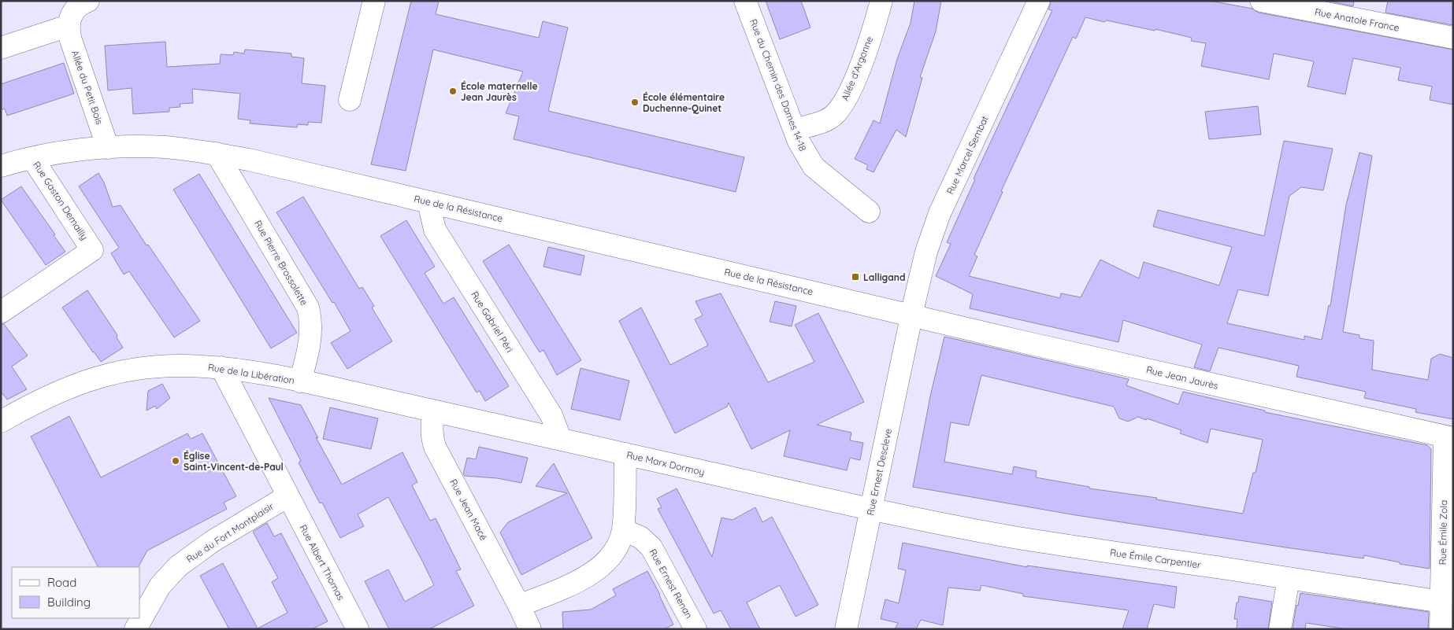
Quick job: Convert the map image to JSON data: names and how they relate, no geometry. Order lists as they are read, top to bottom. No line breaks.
{"streets":{"street":["Rue Anatole France","Allée d'Argonne","Rue du Chemin des Dames 14-18","Allée du Petit Bois","Rue Marcel Sembat","Rue Gaston Demailly","Rue de la Résistance","Rue Pierre Brossolette","Rue Gabriel Péri","Rue de la Libération","Rue Jean Jaurès","Rue Marx Dormoy","Rue Ernest Descleve","Rue Jean Macé","Rue du Fort Montplaisir","Rue Émile Zola","Rue Émile Carpentier","Rue Albert Thomas","Rue Ernest Renan"]},"crossings":[["Allée d'Argonne","Rue du Chemin des Dames 14-18"],["Allée du Petit Bois","Rue de la Résistance"],["Rue Marcel Sembat","Rue de la Résistance"],["Rue Marcel Sembat","Rue Jean Jaurès"],["Rue Marcel Sembat","Rue Ernest Descleve"],["Rue Gaston Demailly","Rue de la Résistance"],["Rue de la Résistance","Rue Pierre Brossolette"],["Rue de la Résistance","Rue Gabriel Péri"],["Rue de la Résistance","Rue Jean Jaurès"],["Rue de la Résistance","Rue Ernest Descleve"],["Rue Pierre Brossolette","Rue de la Libération"],["Rue Gabriel Péri","Rue Marx Dormoy"],["Rue de la Libération","Rue Marx Dormoy"],["Rue de la Libération","Rue Jean Macé"],["Rue de la Libération","Rue Albert Thomas"],["Rue Jean Jaurès","Rue Ernest Descleve"],["Rue Jean Jaurès","Rue Émile Zola"],["Rue Marx Dormoy","Rue Ernest Descleve"],["Rue Marx Dormoy","Rue Émile Carpentier"],["Rue Ernest Descleve","Rue Émile Carpentier"],["Rue du Fort Montplaisir","Rue Albert Thomas"],["Rue Émile Zola","Rue Émile Carpentier"]],"places":{"other":["École maternelle Jean Jaurès","École élémentaire Duchenne-Quinet","Église Saint-Vincent-de-Paul"],"transit":["Lalligand"]},"legend":["Road","Building"]}
